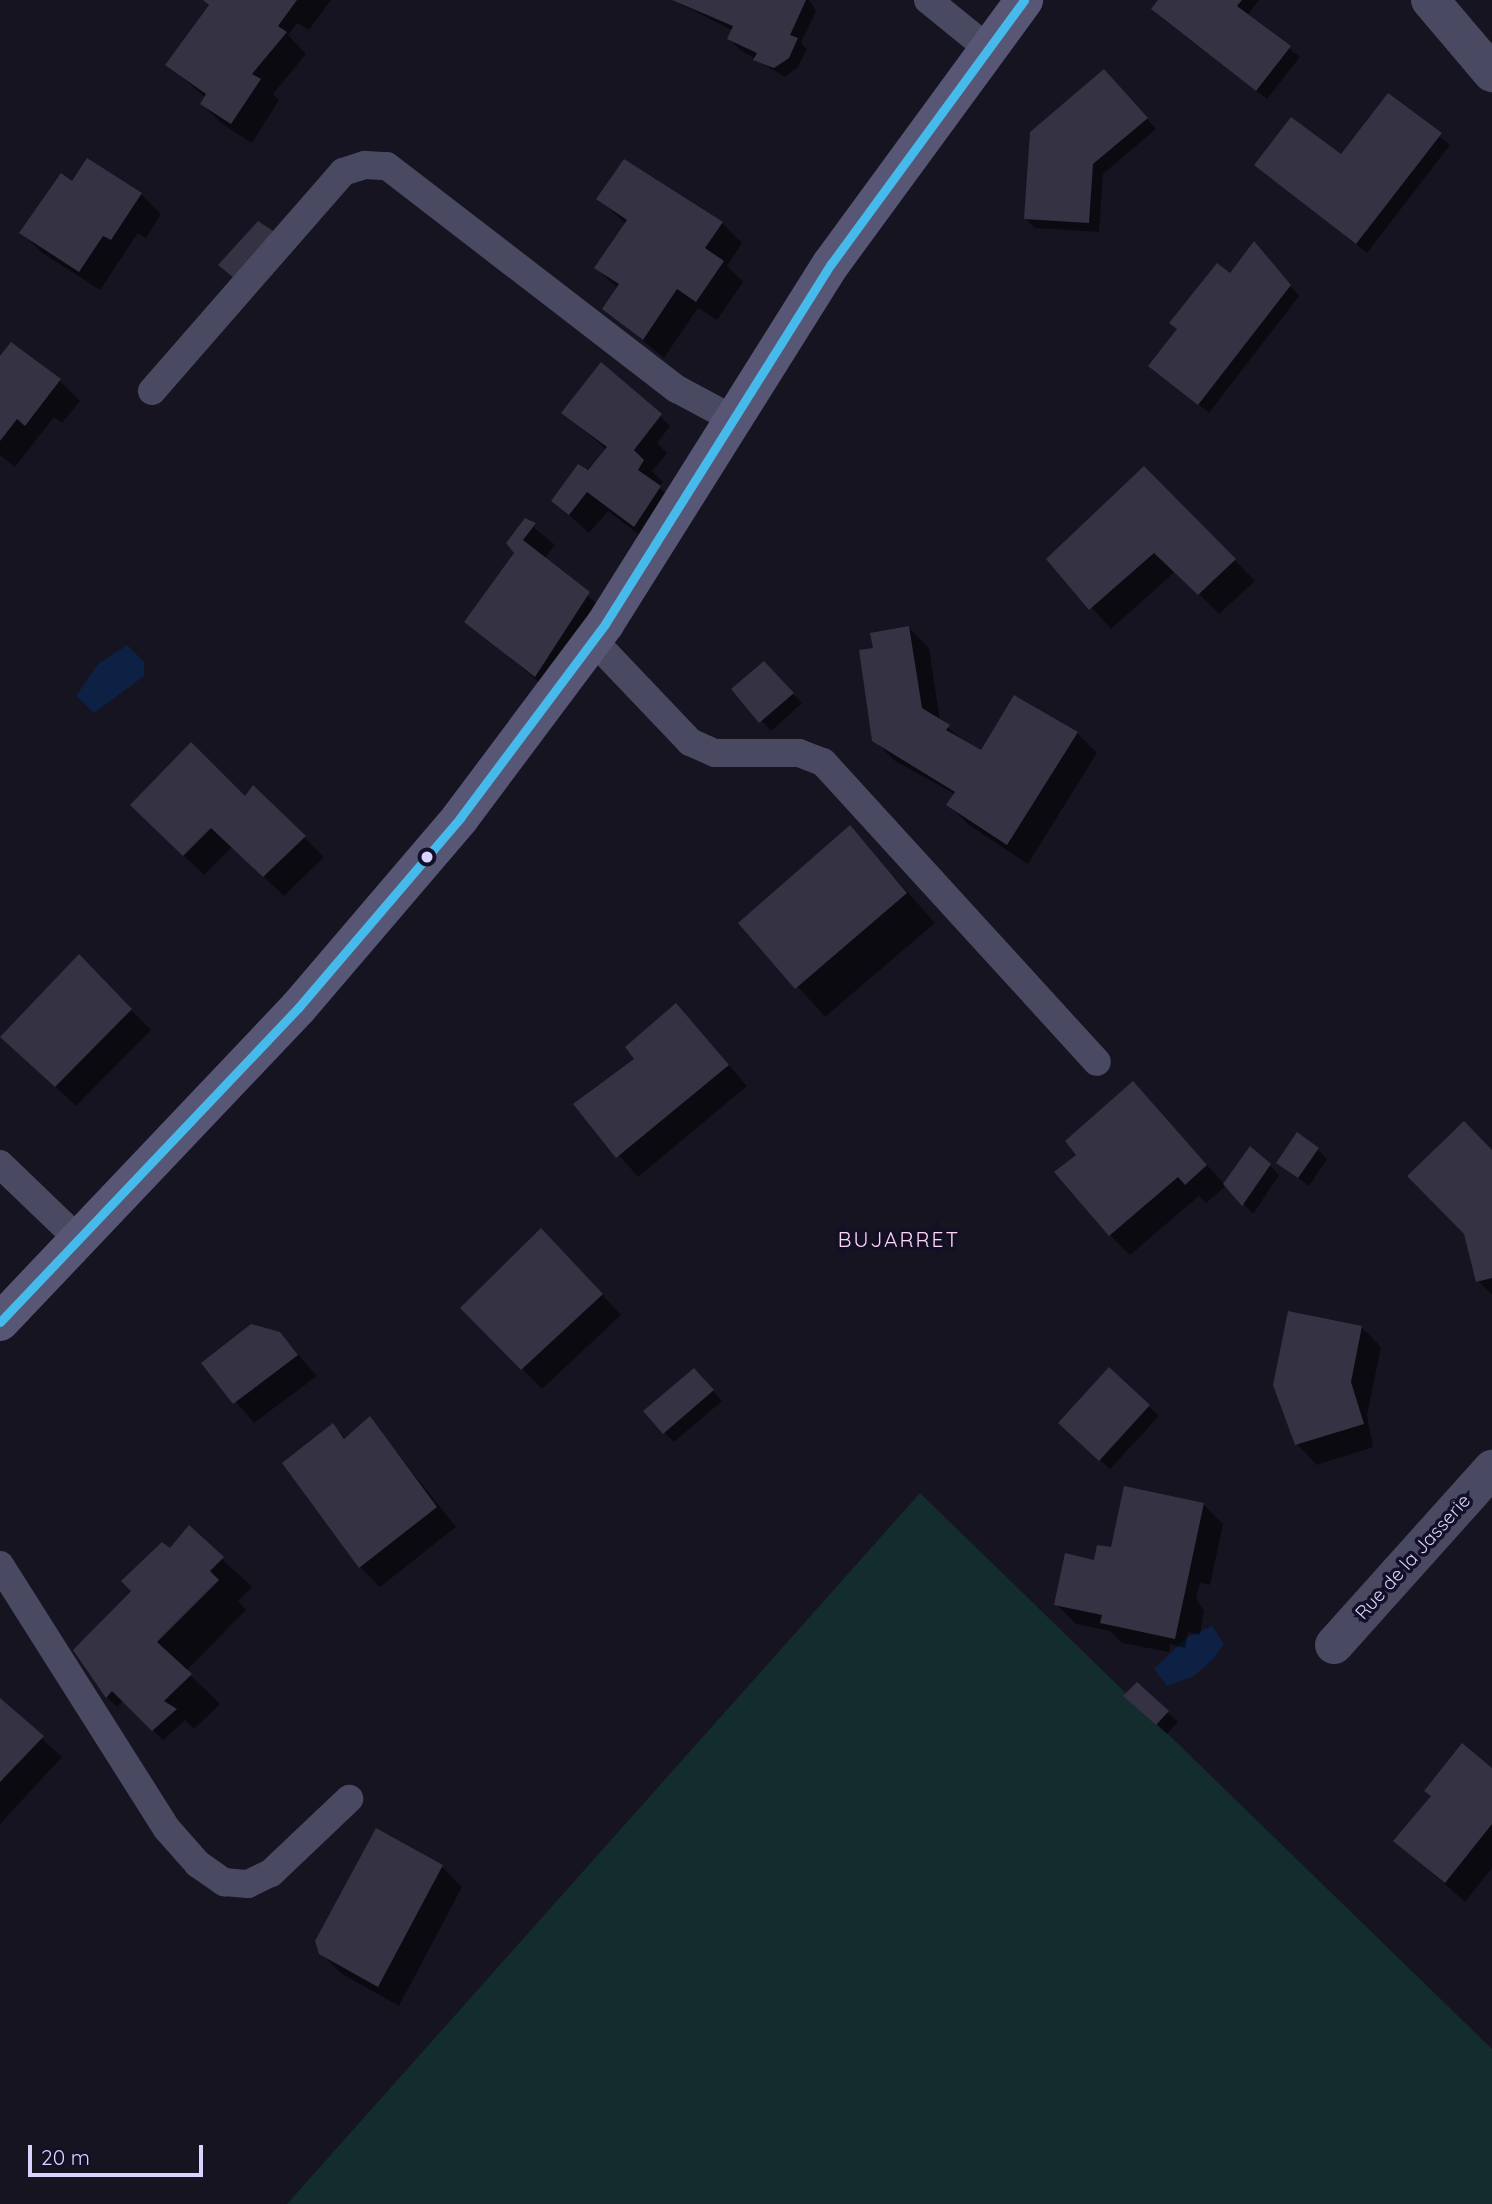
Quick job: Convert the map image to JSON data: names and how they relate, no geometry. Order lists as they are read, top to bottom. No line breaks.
{"streets":{"street":["Rue de la Jasserie"]},"districts":["BUJARRET"],"scale_bar":"20 m"}
